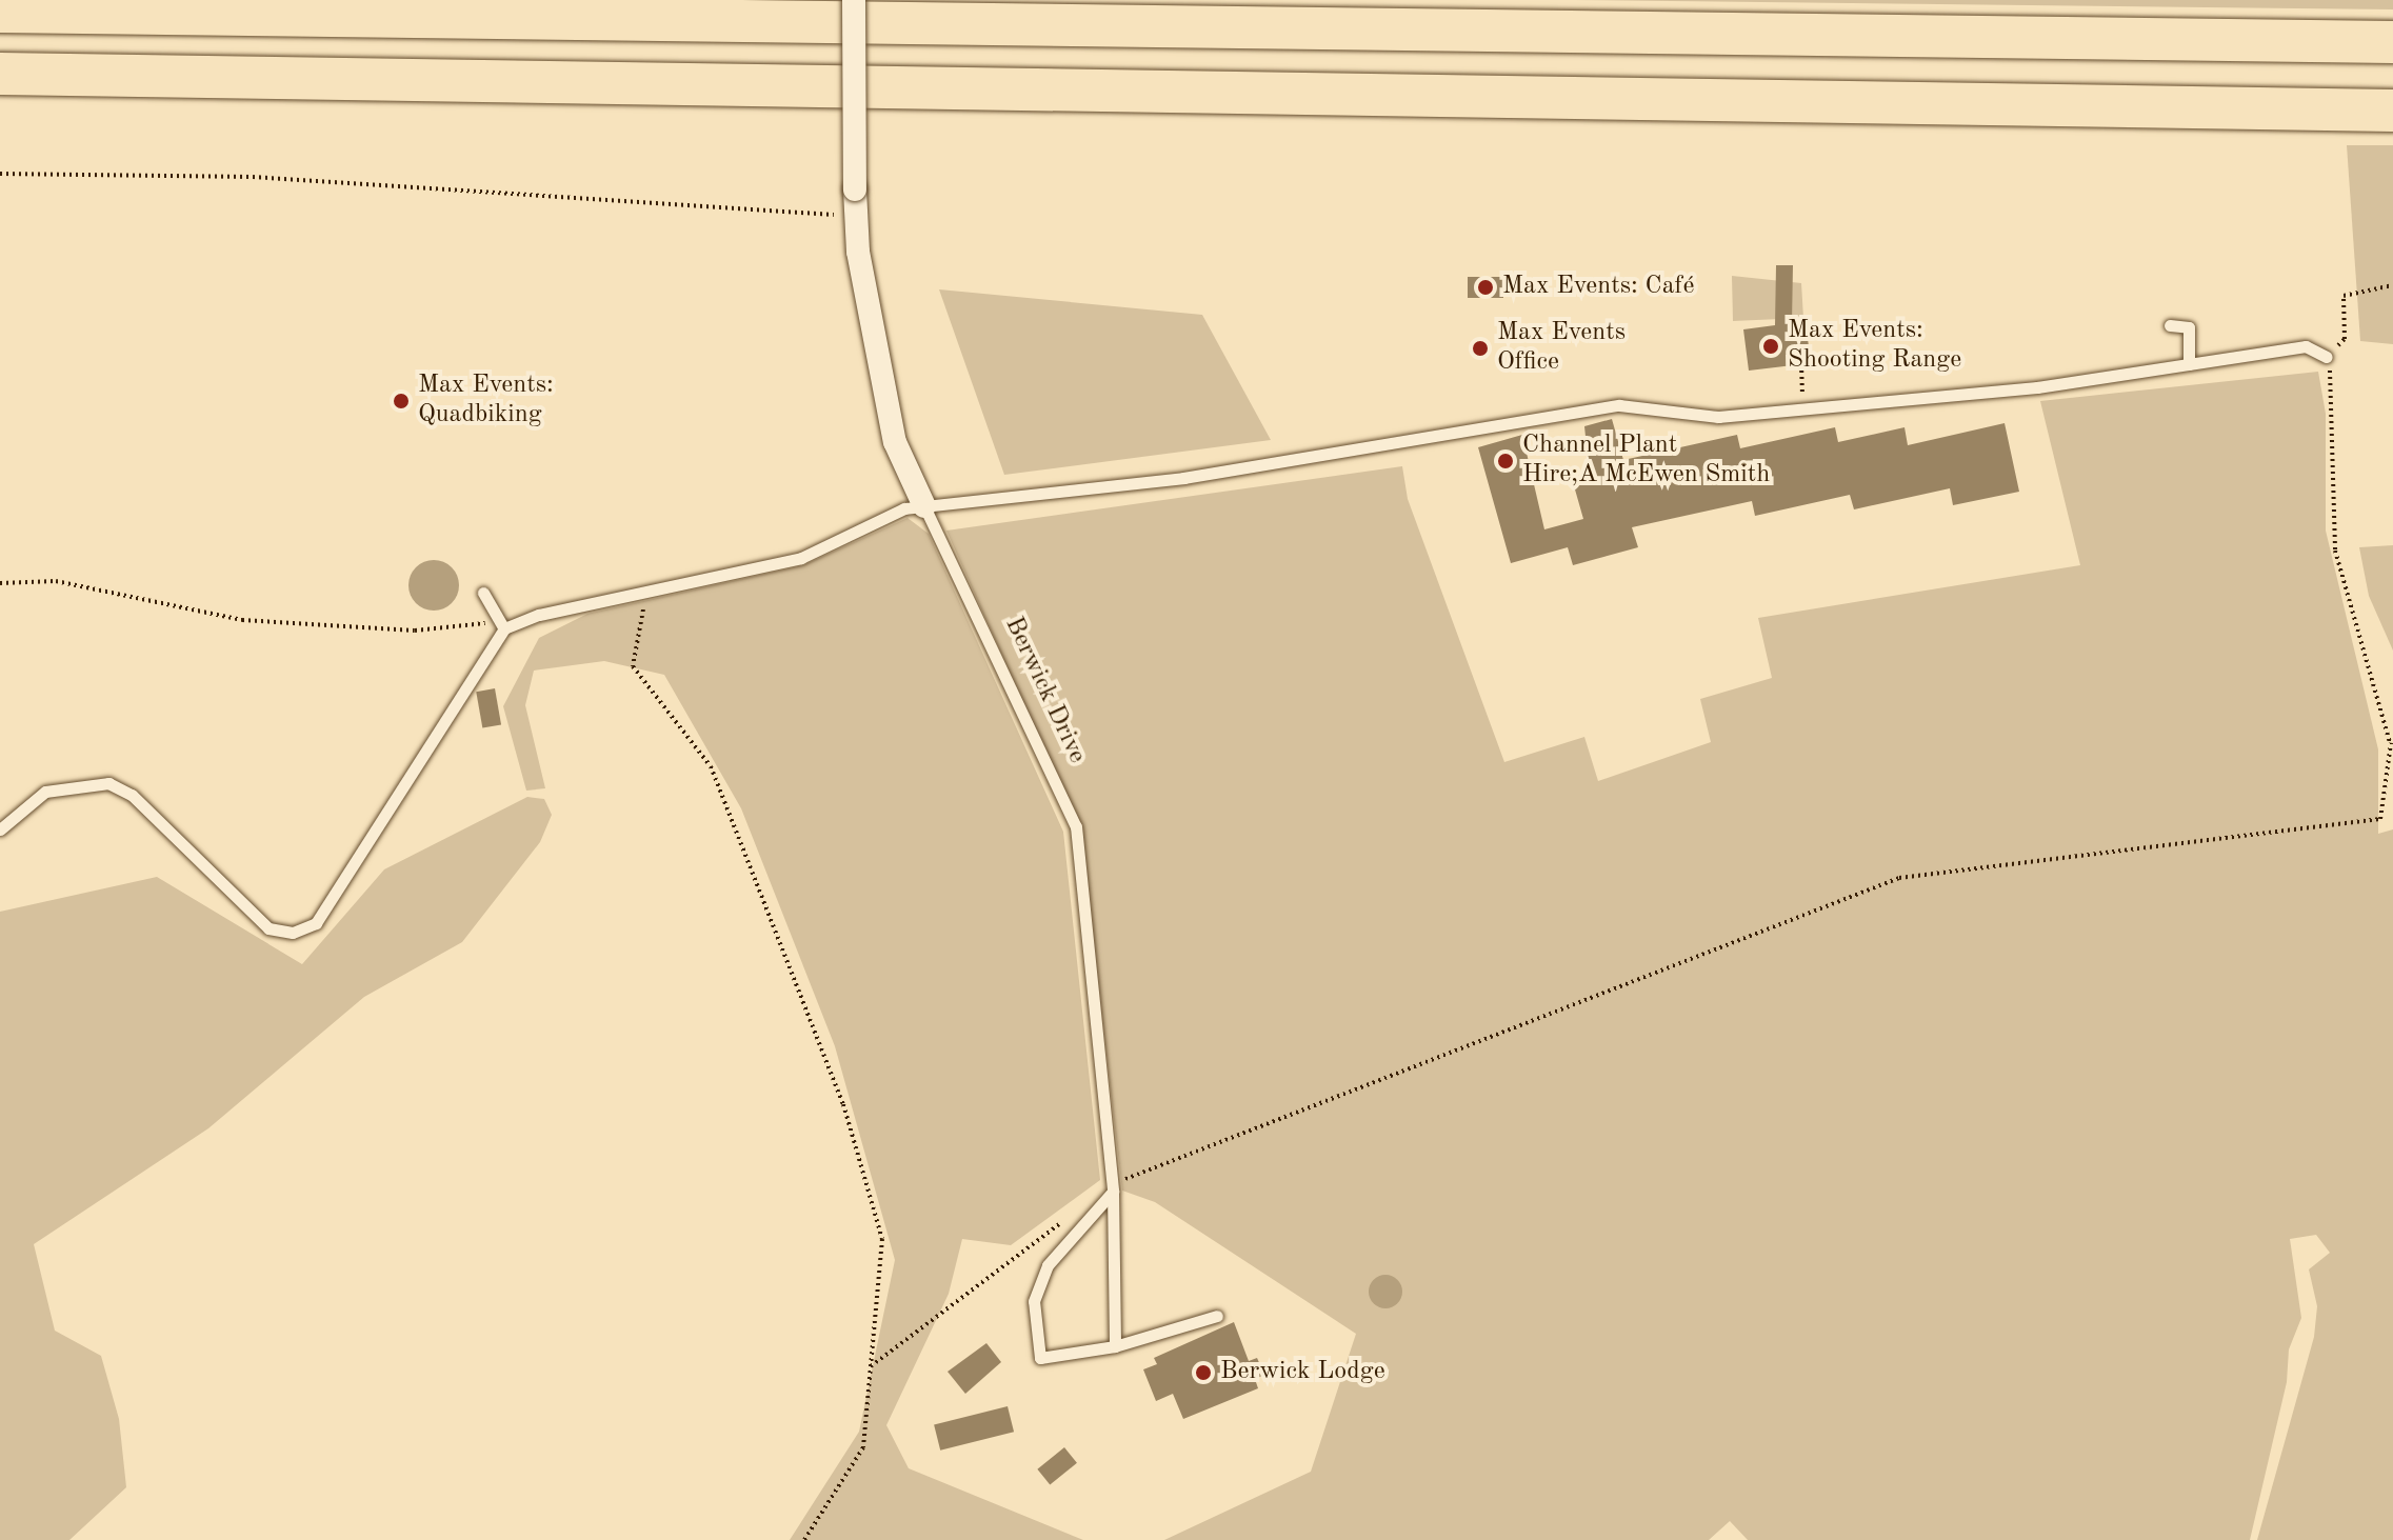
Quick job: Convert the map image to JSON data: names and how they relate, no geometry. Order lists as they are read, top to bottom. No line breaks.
{"streets":{"street":["Berwick Drive"]},"places":["Max Events: Café","Max Events: Shooting Range","Max Events Office","Max Events: Quadbiking","Channel Plant Hire;A McEwen Smith","Berwick Lodge"]}
